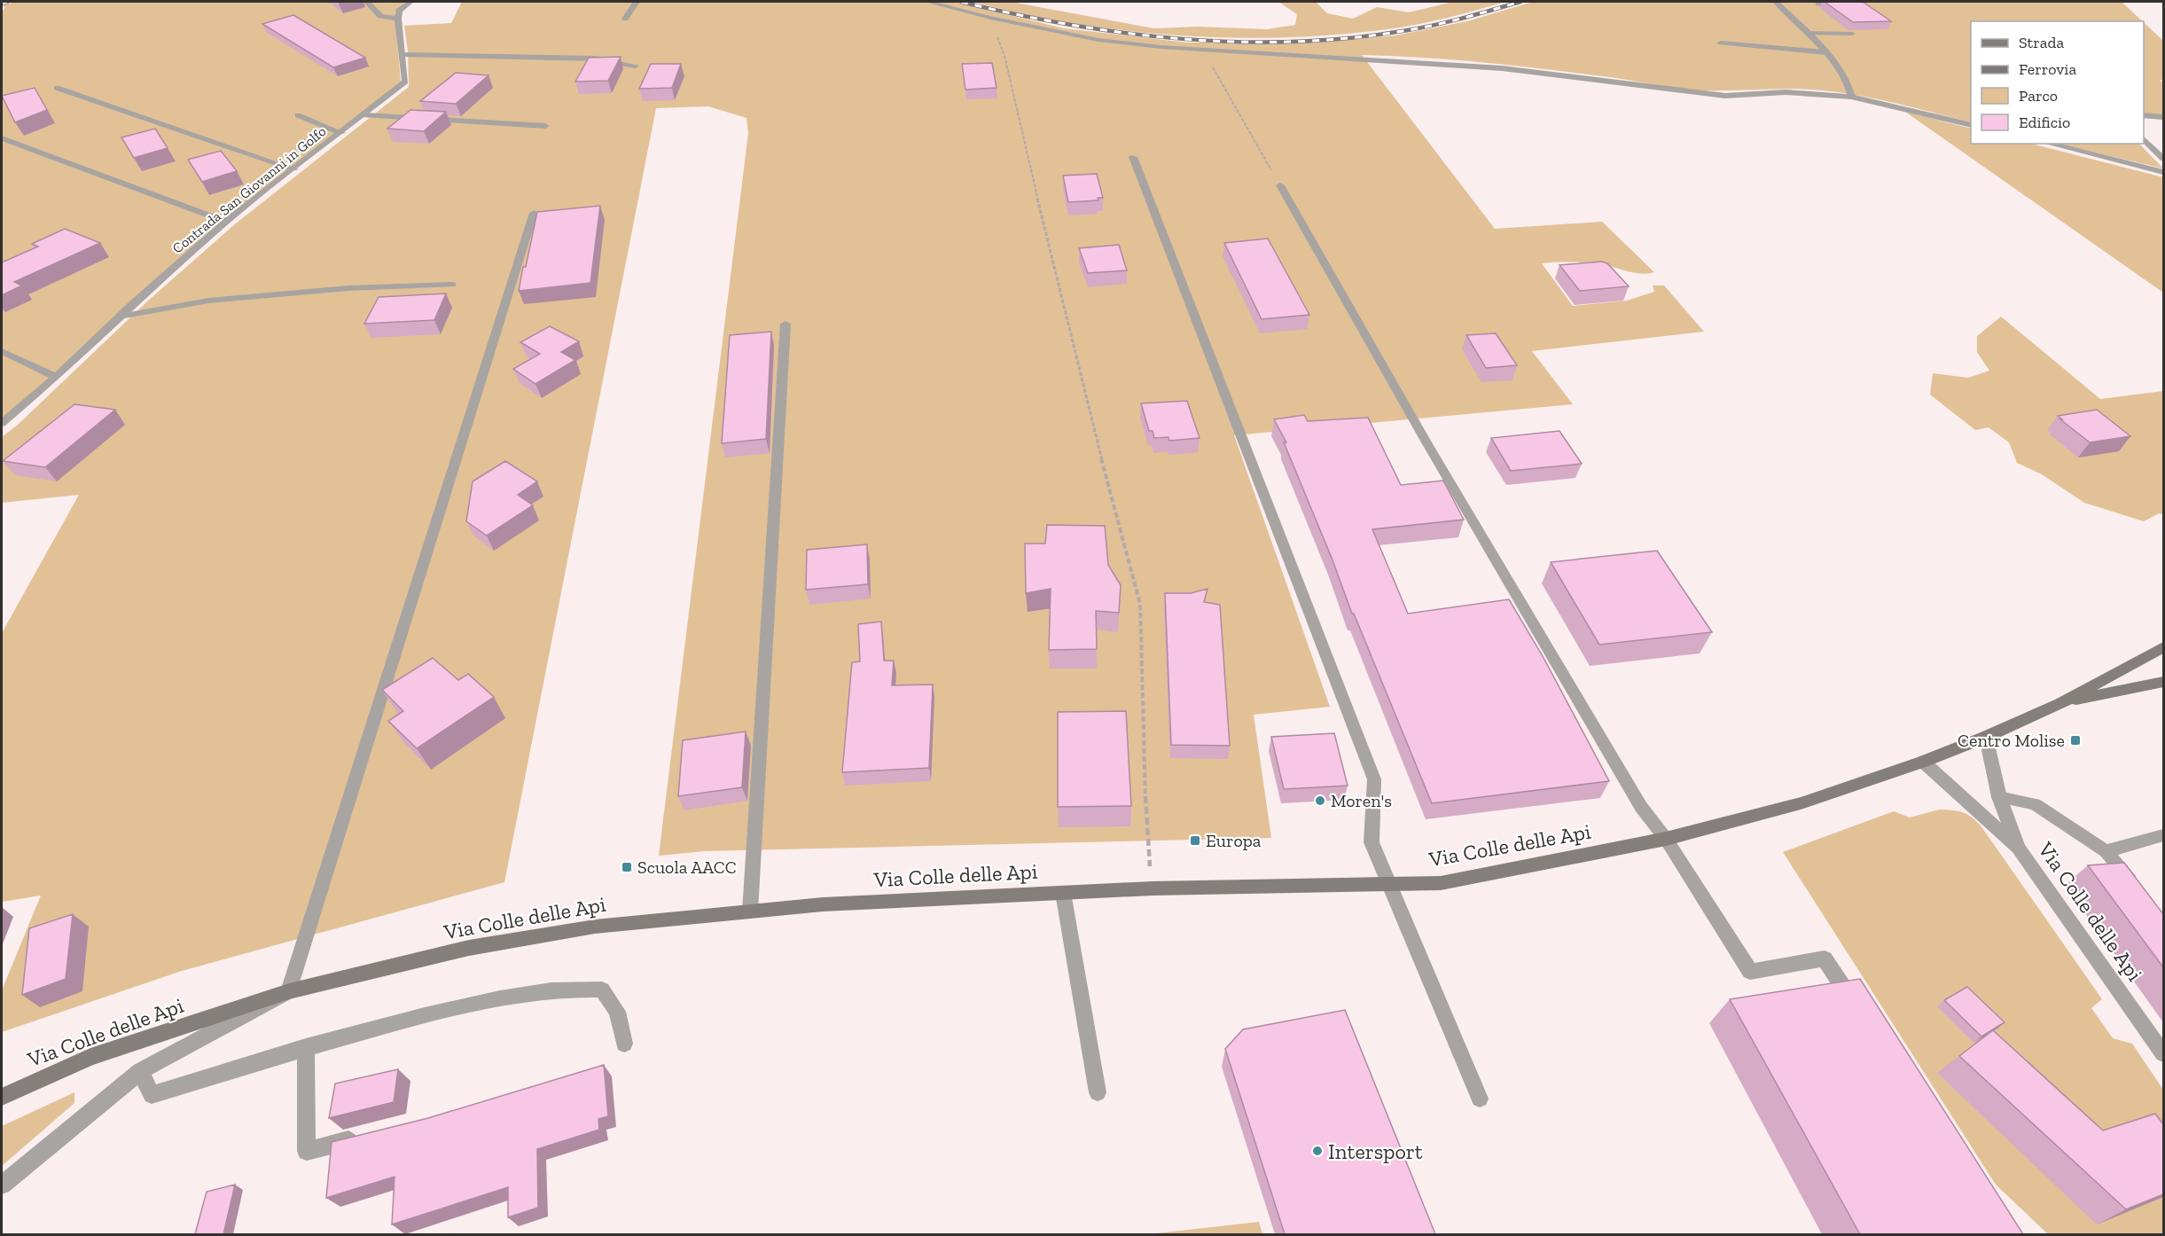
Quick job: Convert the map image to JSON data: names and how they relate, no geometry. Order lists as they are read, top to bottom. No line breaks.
{"streets":{"main road":["Via Colle delle Api"],"street":["Contrada San Giovanni in Golfo"]},"places":{"transit":["Centro Molise","Europa","Scuola AACC"],"other":["Moren's","Intersport"]},"legend":["Strada","Ferrovia","Parco","Edificio"]}
